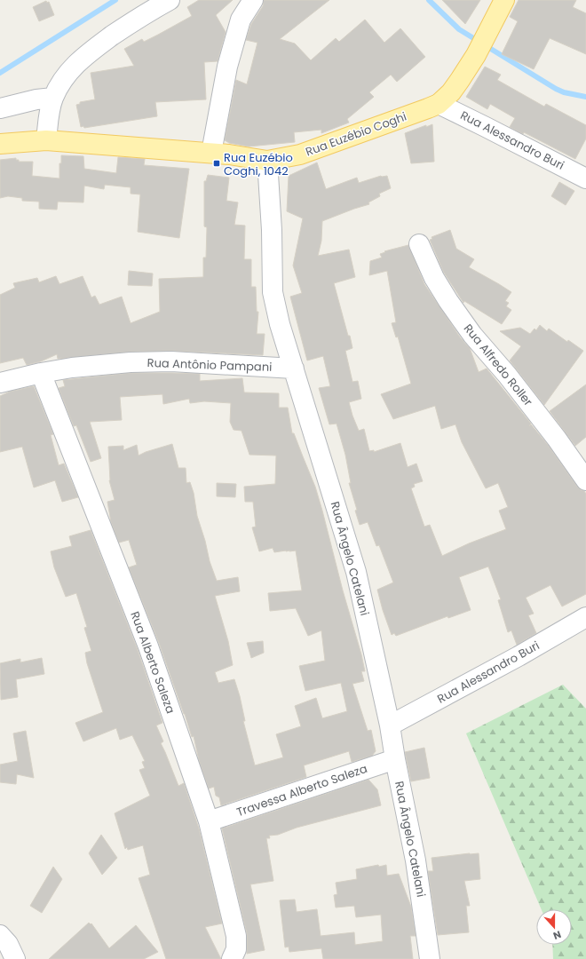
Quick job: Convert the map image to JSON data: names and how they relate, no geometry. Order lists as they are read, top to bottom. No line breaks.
{"streets":{"main road":["Rua Euzébio Coghi"],"street":["Rua Alessandro Buri","Rua Antônio Pampani","Rua Alfredo Roller","Rua Ângelo Catelani","Rua Alberto Saleza","Travessa Alberto Saleza"]},"crossings":[["Rua Euzébio Coghi","Rua Alessandro Buri"],["Rua Euzébio Coghi","Rua Ângelo Catelani"],["Rua Alessandro Buri","Rua Ângelo Catelani"],["Rua Antônio Pampani","Rua Ângelo Catelani"],["Rua Antônio Pampani","Rua Alberto Saleza"],["Rua Ângelo Catelani","Travessa Alberto Saleza"],["Rua Alberto Saleza","Travessa Alberto Saleza"]],"places":{"transit":["Rua Euzébio Coghi, 1042"]},"north":"bottom"}
